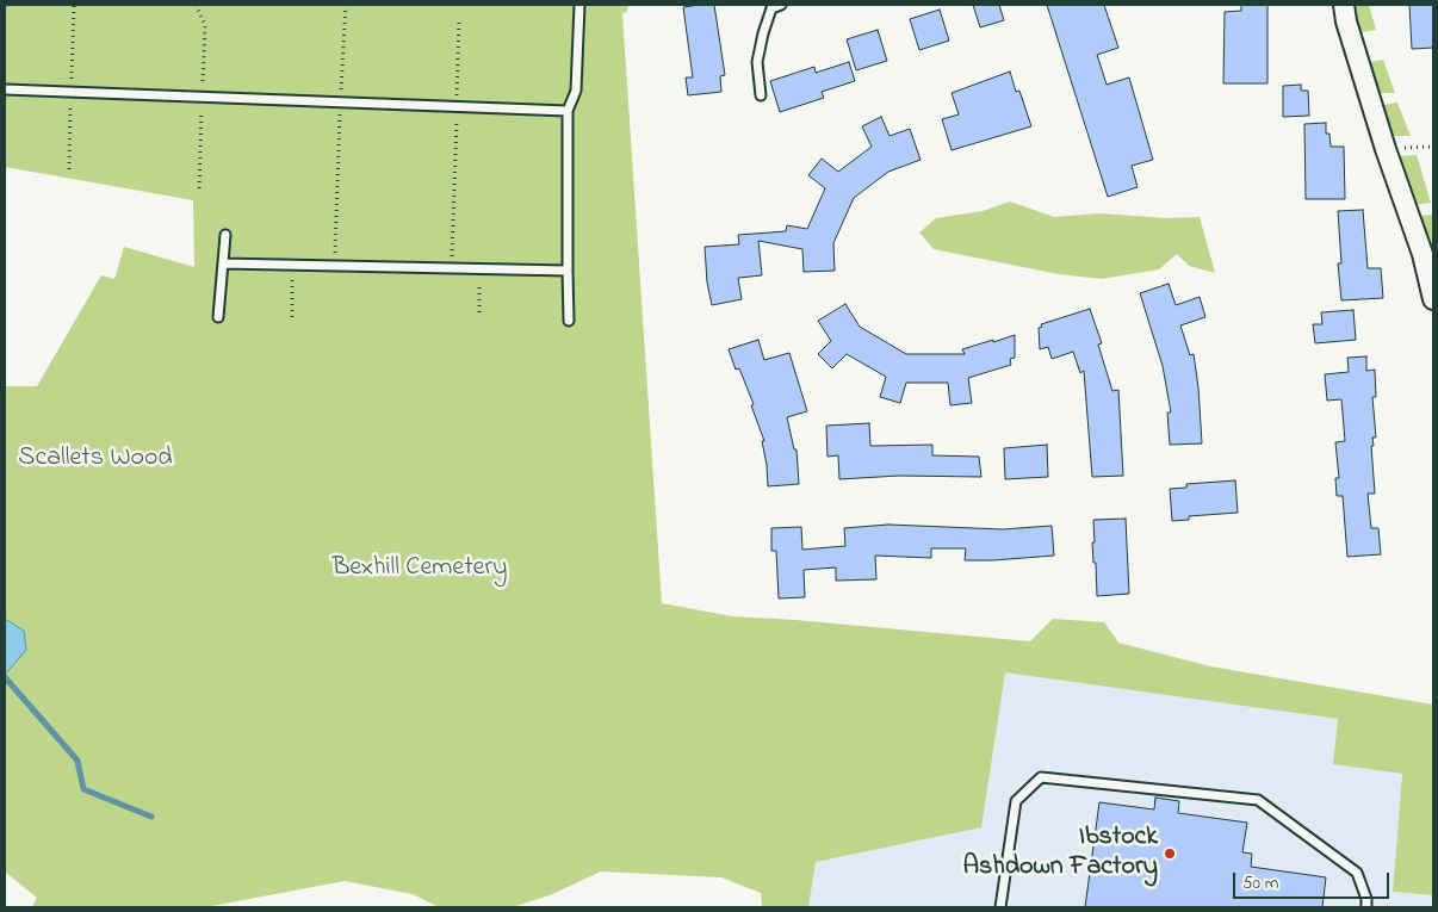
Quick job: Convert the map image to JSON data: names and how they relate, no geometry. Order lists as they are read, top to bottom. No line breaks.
{"parks":["Scallets Wood","Bexhill Cemetery"],"places":["Ibstock Ashdown Factory"],"scale_bar":"50 m"}
